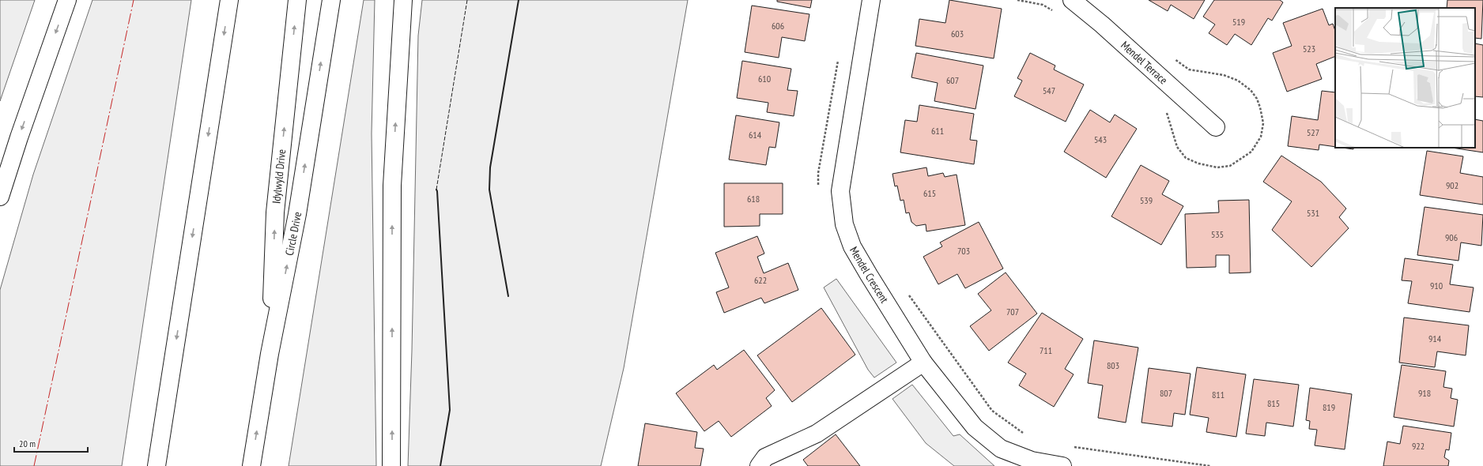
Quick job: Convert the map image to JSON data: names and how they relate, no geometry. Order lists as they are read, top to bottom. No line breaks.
{"streets":{"main road":["Mendel Terrace","Idylwyld Drive","Circle Drive","Mendel Crescent"]},"crossings":[["Idylwyld Drive","Circle Drive"]],"house_numbers":["519","606","603","523","610","607","547","611","527","614","543","902","615","618","539","531","535","906","703","622","910","707","914","711","803","807","918","811","815","819","922"],"scale_bar":"20 m"}
